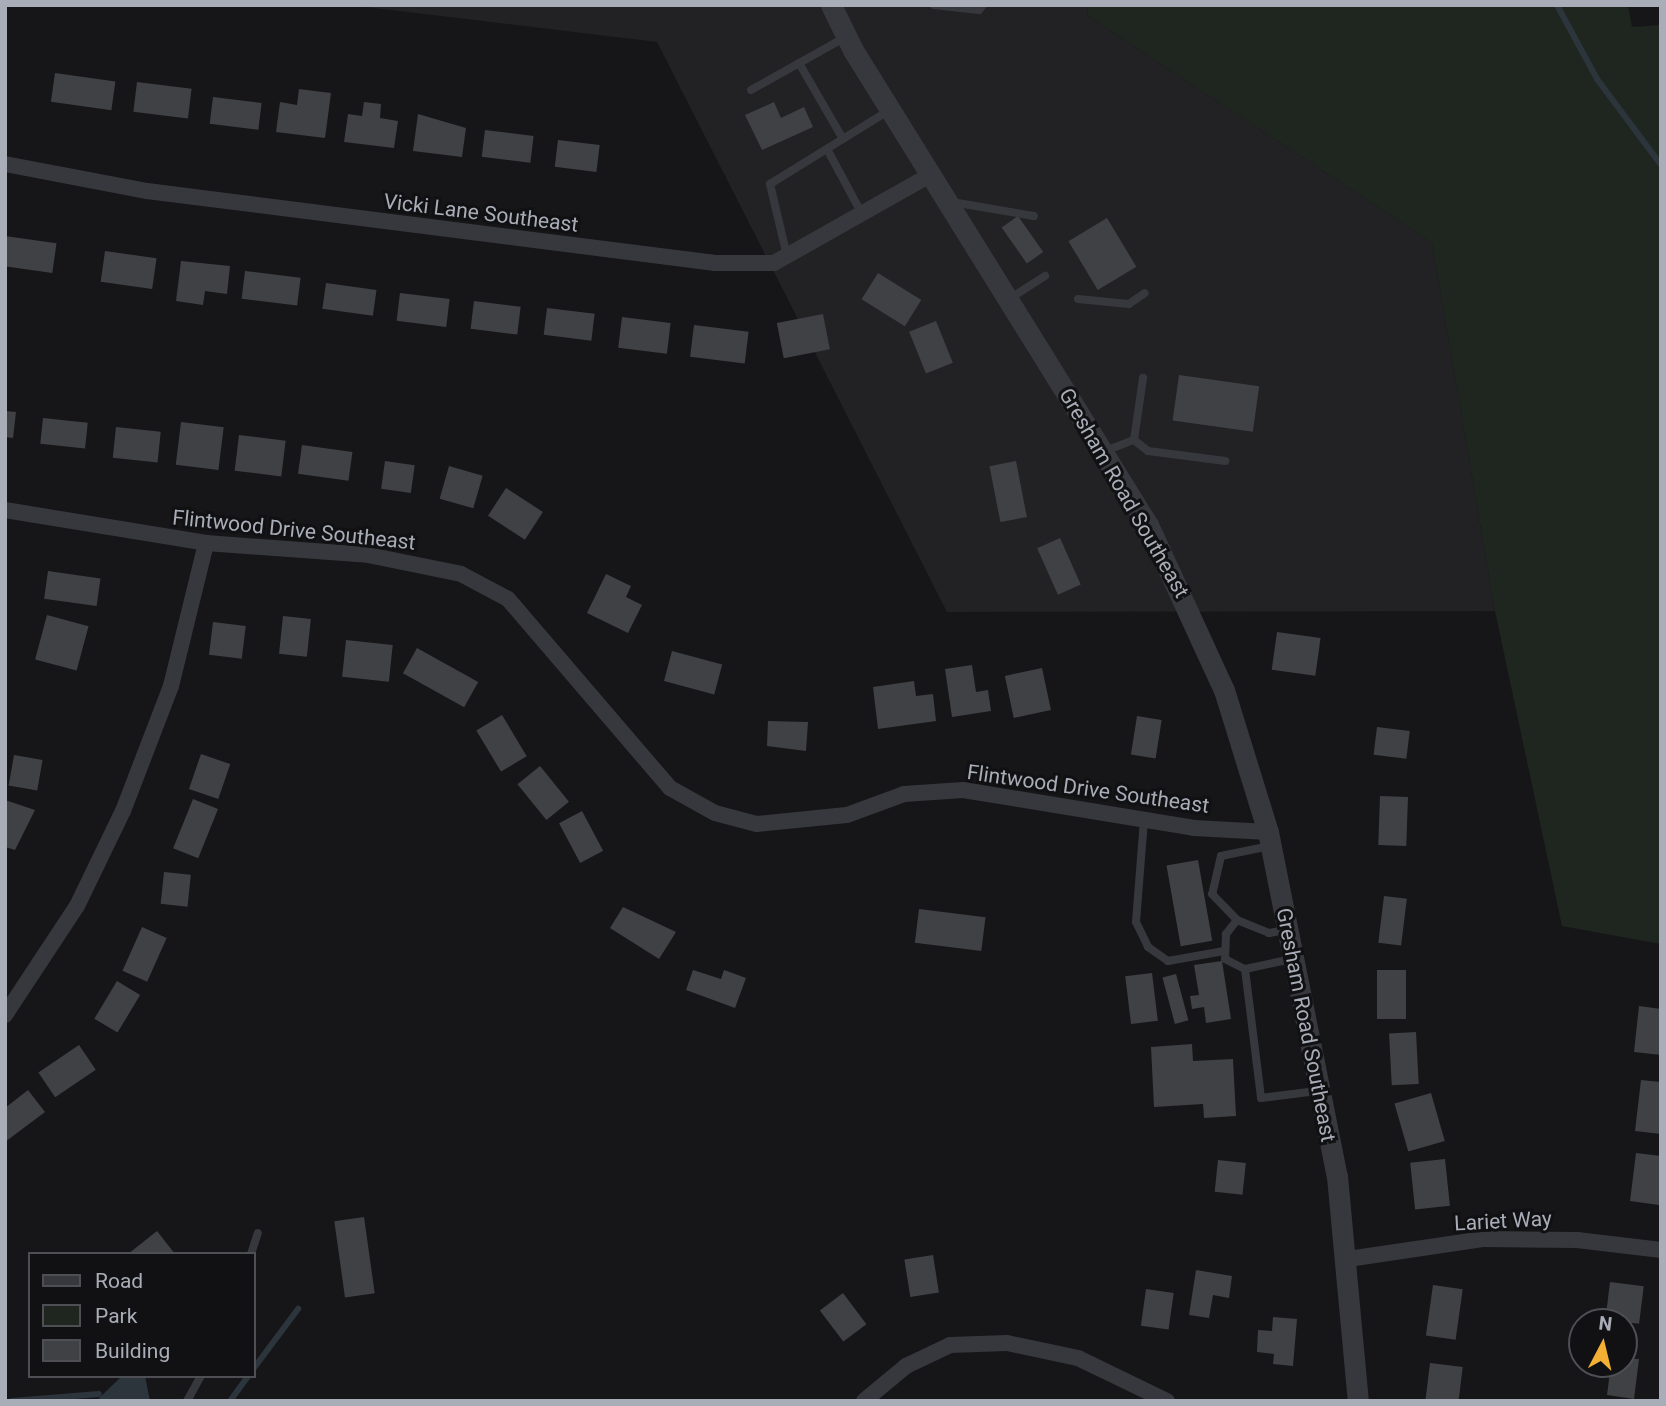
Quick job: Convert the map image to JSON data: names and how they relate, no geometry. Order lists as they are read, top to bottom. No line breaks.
{"streets":{"street":["Vicki Lane Southeast","Gresham Road Southeast","Flintwood Drive Southeast","Lariet Way"]},"crossings":[["Vicki Lane Southeast","Gresham Road Southeast"],["Gresham Road Southeast","Flintwood Drive Southeast"],["Gresham Road Southeast","Lariet Way"]],"legend":["Road","Park","Building"],"north":"top"}
